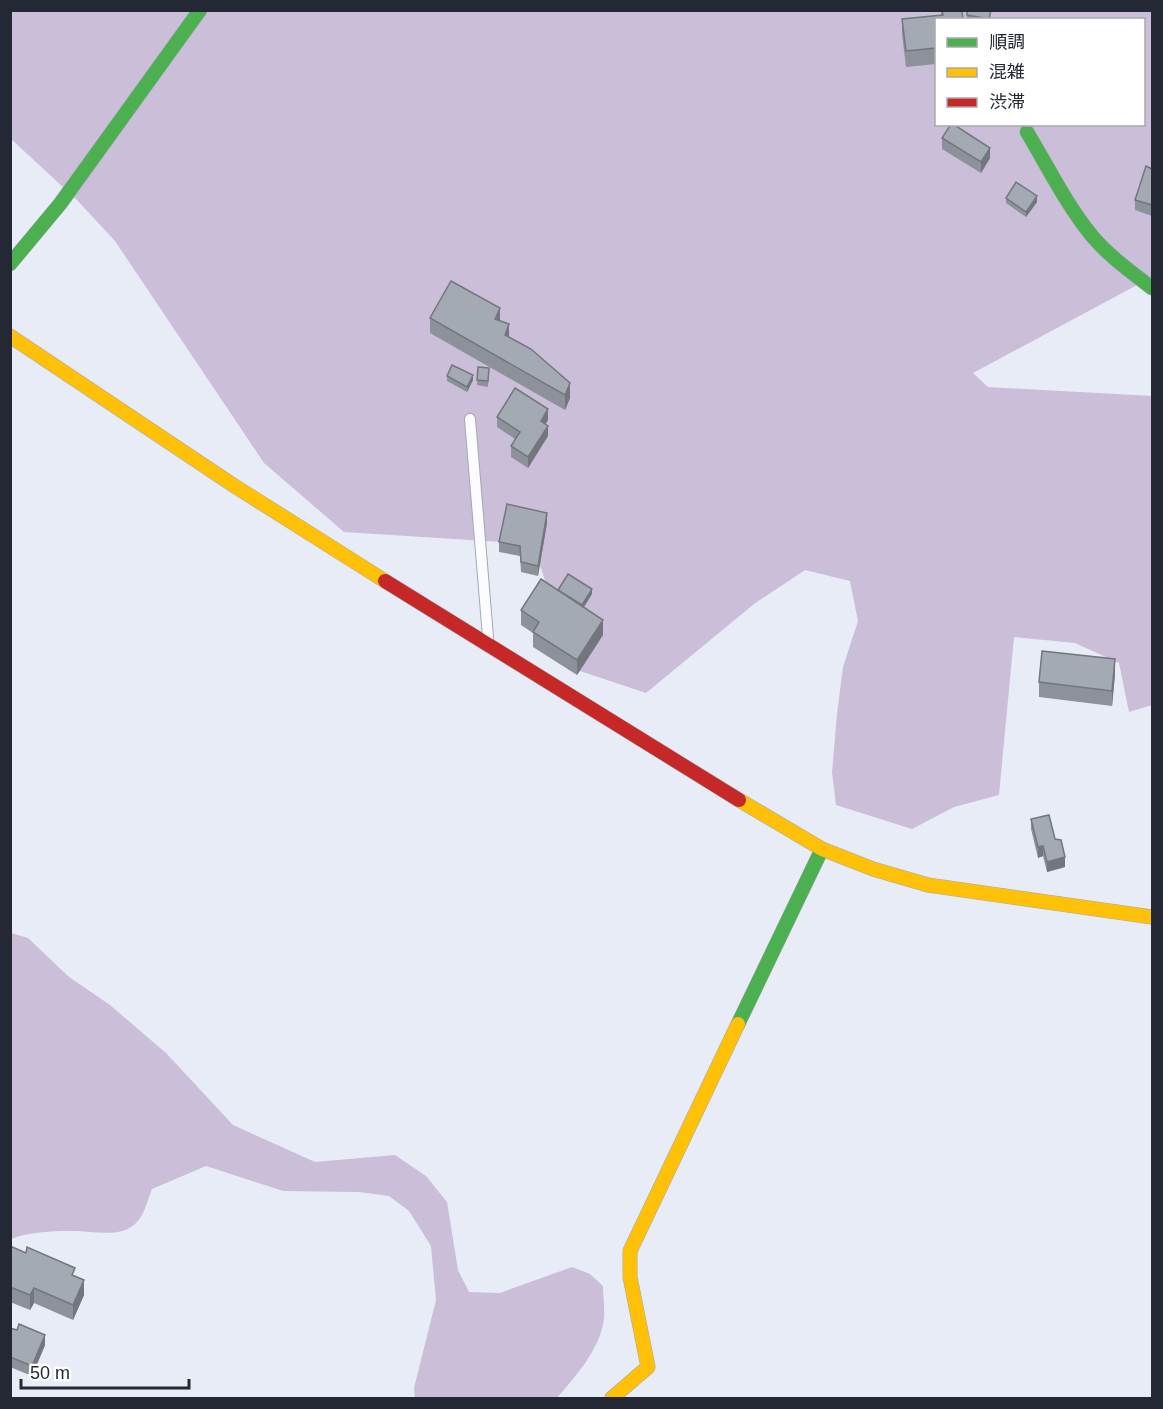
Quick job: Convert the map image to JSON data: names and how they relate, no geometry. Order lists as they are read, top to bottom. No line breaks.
{"legend":["順調","混雑","渋滞"],"scale_bar":"50 m"}
